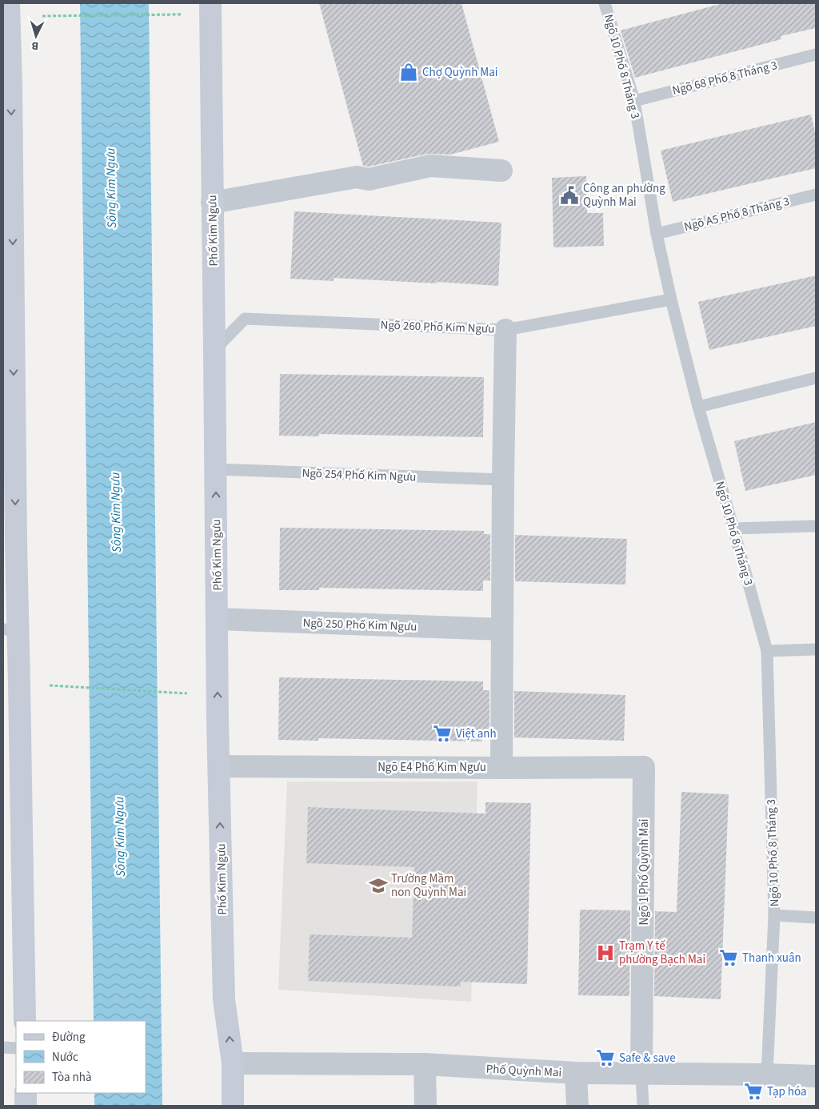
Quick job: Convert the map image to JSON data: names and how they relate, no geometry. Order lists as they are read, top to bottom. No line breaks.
{"streets":{"main road":["Phố Kim Ngưu"],"street":["Ngõ 250 Phố Kim Ngưu","Ngõ E4 Phố Kim Ngưu","Ngõ 1 Phố Quỳnh Mai","Phố Quỳnh Mai"],"lane":["Ngõ 10 Phố 8 Tháng 3","Ngõ 68 Phố 8 Tháng 3","Ngõ A5 Phố 8 Tháng 3","Ngõ 260 Phố Kim Ngưu","Ngõ 254 Phố Kim Ngưu"]},"crossings":[["Ngõ 10 Phố 8 Tháng 3","Ngõ 68 Phố 8 Tháng 3"],["Ngõ 10 Phố 8 Tháng 3","Ngõ A5 Phố 8 Tháng 3"],["Ngõ 10 Phố 8 Tháng 3","Ngõ 260 Phố Kim Ngưu"],["Ngõ 10 Phố 8 Tháng 3","Phố Quỳnh Mai"],["Phố Kim Ngưu","Ngõ 260 Phố Kim Ngưu"],["Phố Kim Ngưu","Ngõ 254 Phố Kim Ngưu"],["Phố Kim Ngưu","Ngõ 250 Phố Kim Ngưu"],["Phố Kim Ngưu","Ngõ E4 Phố Kim Ngưu"],["Phố Kim Ngưu","Phố Quỳnh Mai"],["Ngõ E4 Phố Kim Ngưu","Ngõ 1 Phố Quỳnh Mai"],["Ngõ 1 Phố Quỳnh Mai","Phố Quỳnh Mai"]],"one_way":["Phố Kim Ngưu"],"water":["Sông Kim Ngưu"],"places":{"shop":["Chợ Quỳnh Mai"],"public building":["Công an phường Quỳnh Mai"],"supermarket":["Việt anh","Thanh xuân","Safe & save","Tạp hóa"],"school or university":["Trường Mầm non Quỳnh Mai"],"hospital":["Trạm Y tế phường Bạch Mai"]},"legend":["Đường","Nước","Tòa nhà"],"north":"bottom"}
